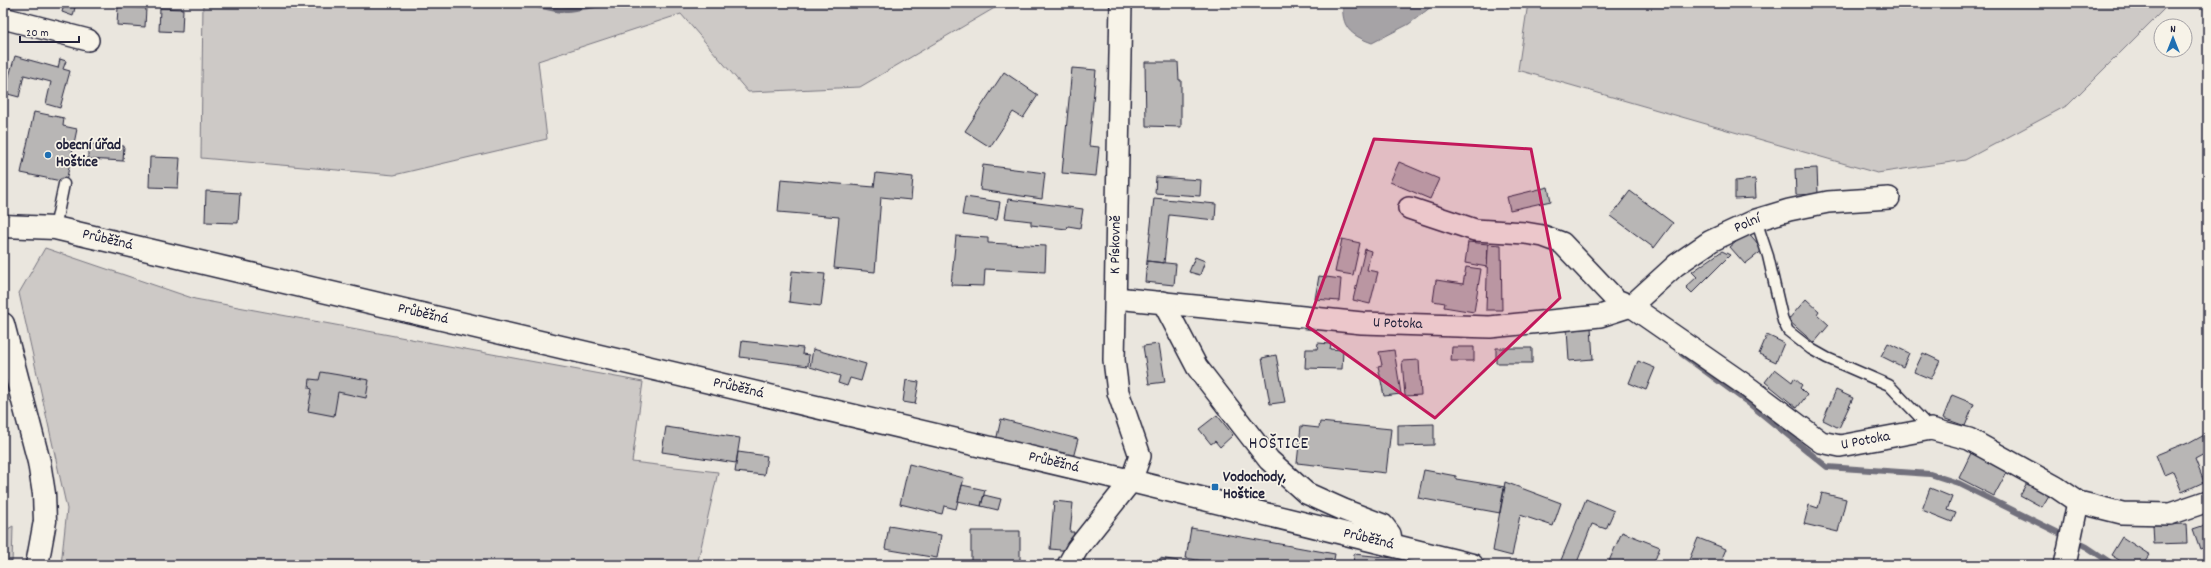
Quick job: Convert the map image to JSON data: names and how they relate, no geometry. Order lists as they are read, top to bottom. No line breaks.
{"streets":{"street":["Polní","Průběžná","K Pískovně","U Potoka"]},"crossings":[["Polní","U Potoka"],["Průběžná","K Pískovně"],["K Pískovně","U Potoka"]],"districts":["HOŠTICE"],"places":{"other":["obecní úřad Hoštice"],"transit":["Vodochody, Hoštice"]},"scale_bar":"20 m","north":"top"}
